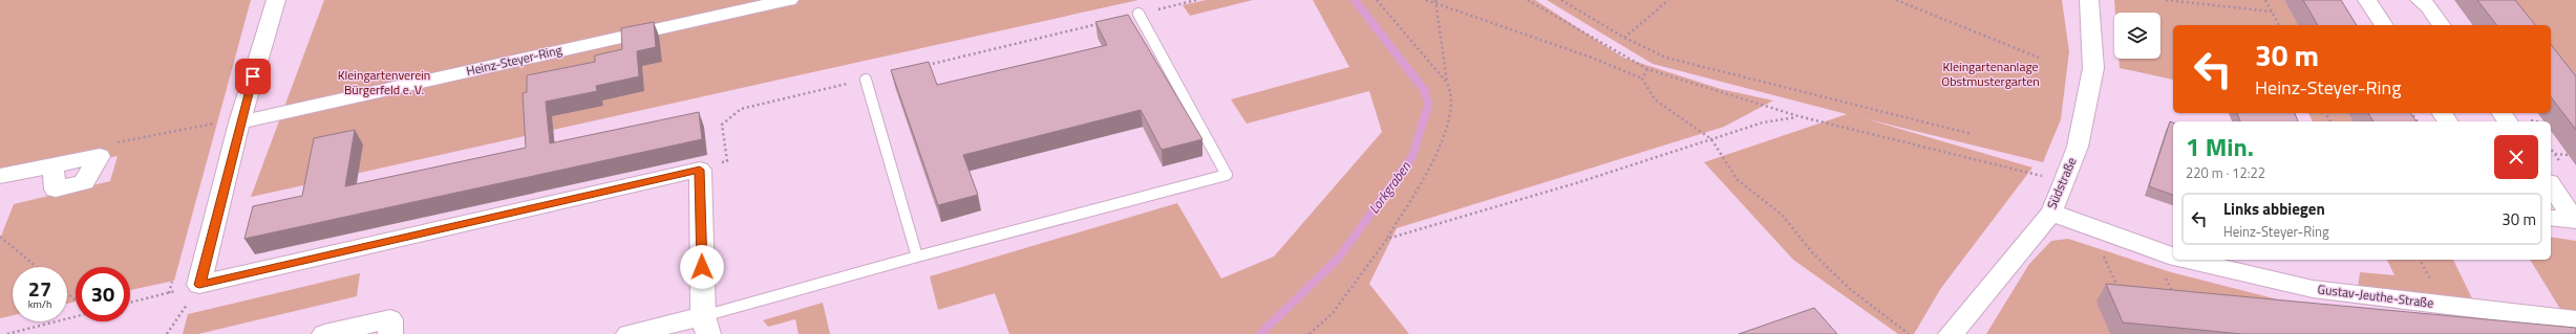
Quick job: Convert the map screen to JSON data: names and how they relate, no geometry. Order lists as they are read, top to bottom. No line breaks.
{"streets":{"street":["Heinz-Steyer-Ring","Südstraße","Gustav-Jeuthe-Straße"]},"crossings":[["Südstraße","Gustav-Jeuthe-Straße"]],"water":["Lorkgraben"],"parks":["Kleingartenanlage Obstmustergarten","Kleingartenverein Bürgerfeld e. V."],"page":{"turn":["30 m","Heinz-Steyer-Ring"],"heading":["1 Min.","220 m · 12:22"],"list":[{"name":"Links abbiegen","note":"Heinz-Steyer-Ring","value":"30 m"}],"speed":"27 km/h","limit":"30"}}
